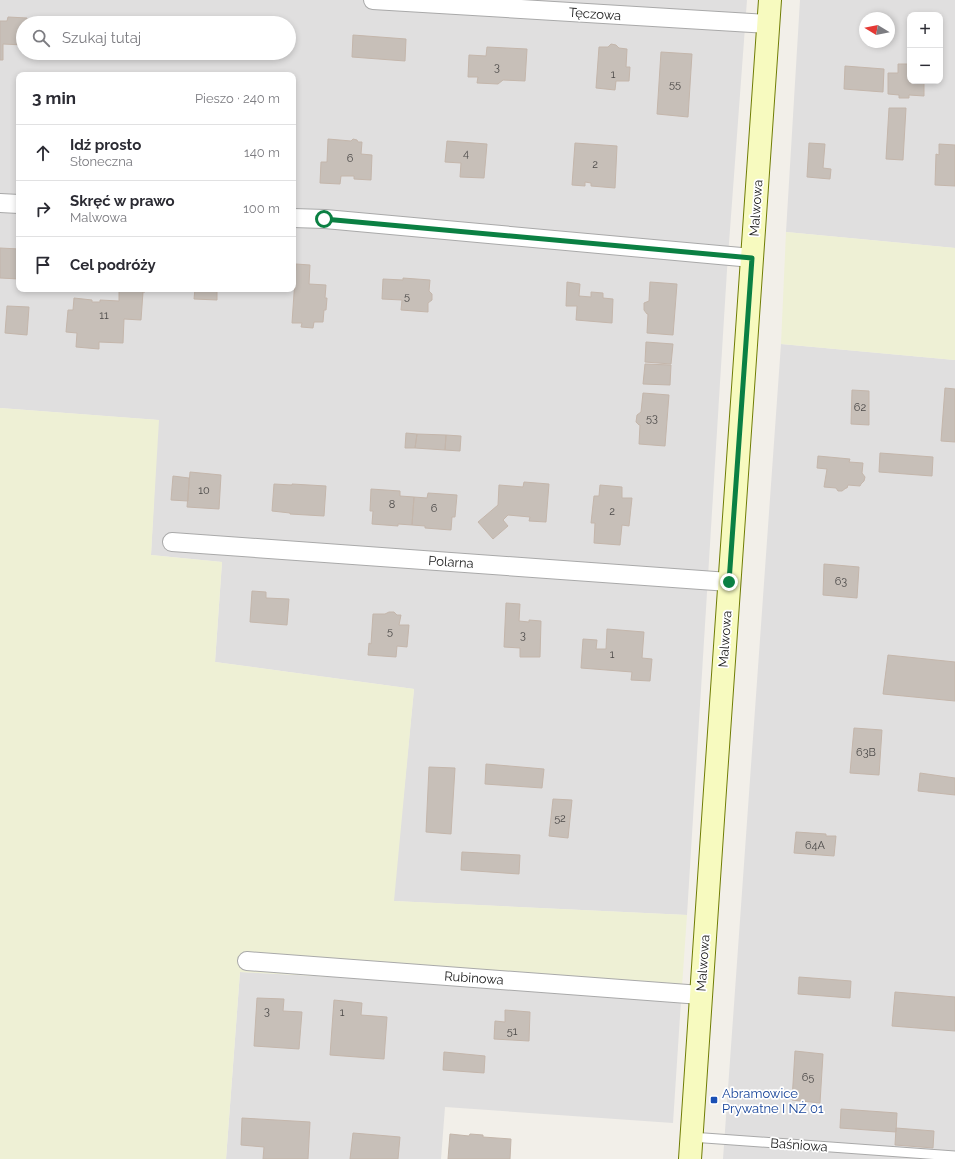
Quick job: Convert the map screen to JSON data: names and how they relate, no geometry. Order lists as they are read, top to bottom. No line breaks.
{"streets":{"street":["Tęczowa","Malwowa","Polarna","Rubinowa"],"lane":["Baśniowa"]},"crossings":[["Tęczowa","Malwowa"],["Malwowa","Polarna"],["Malwowa","Rubinowa"],["Malwowa","Baśniowa"]],"places":{"transit":["Abramowice Prywatne I NŻ 01"]},"house_numbers":["3","1","55","4","6","2","5","11","62","53","10","8","6","2","63","5","3","1","63B","52","64A","3","1","51","65"],"north":"left","page":{"map_buttons":["+","−"],"search":"Szukaj tutaj","heading":["3 min","Pieszo · 240 m"],"list":[["Idź prosto","Słoneczna","140 m"],["Skręć w prawo","Malwowa","100 m"],"Cel podróży"]}}
